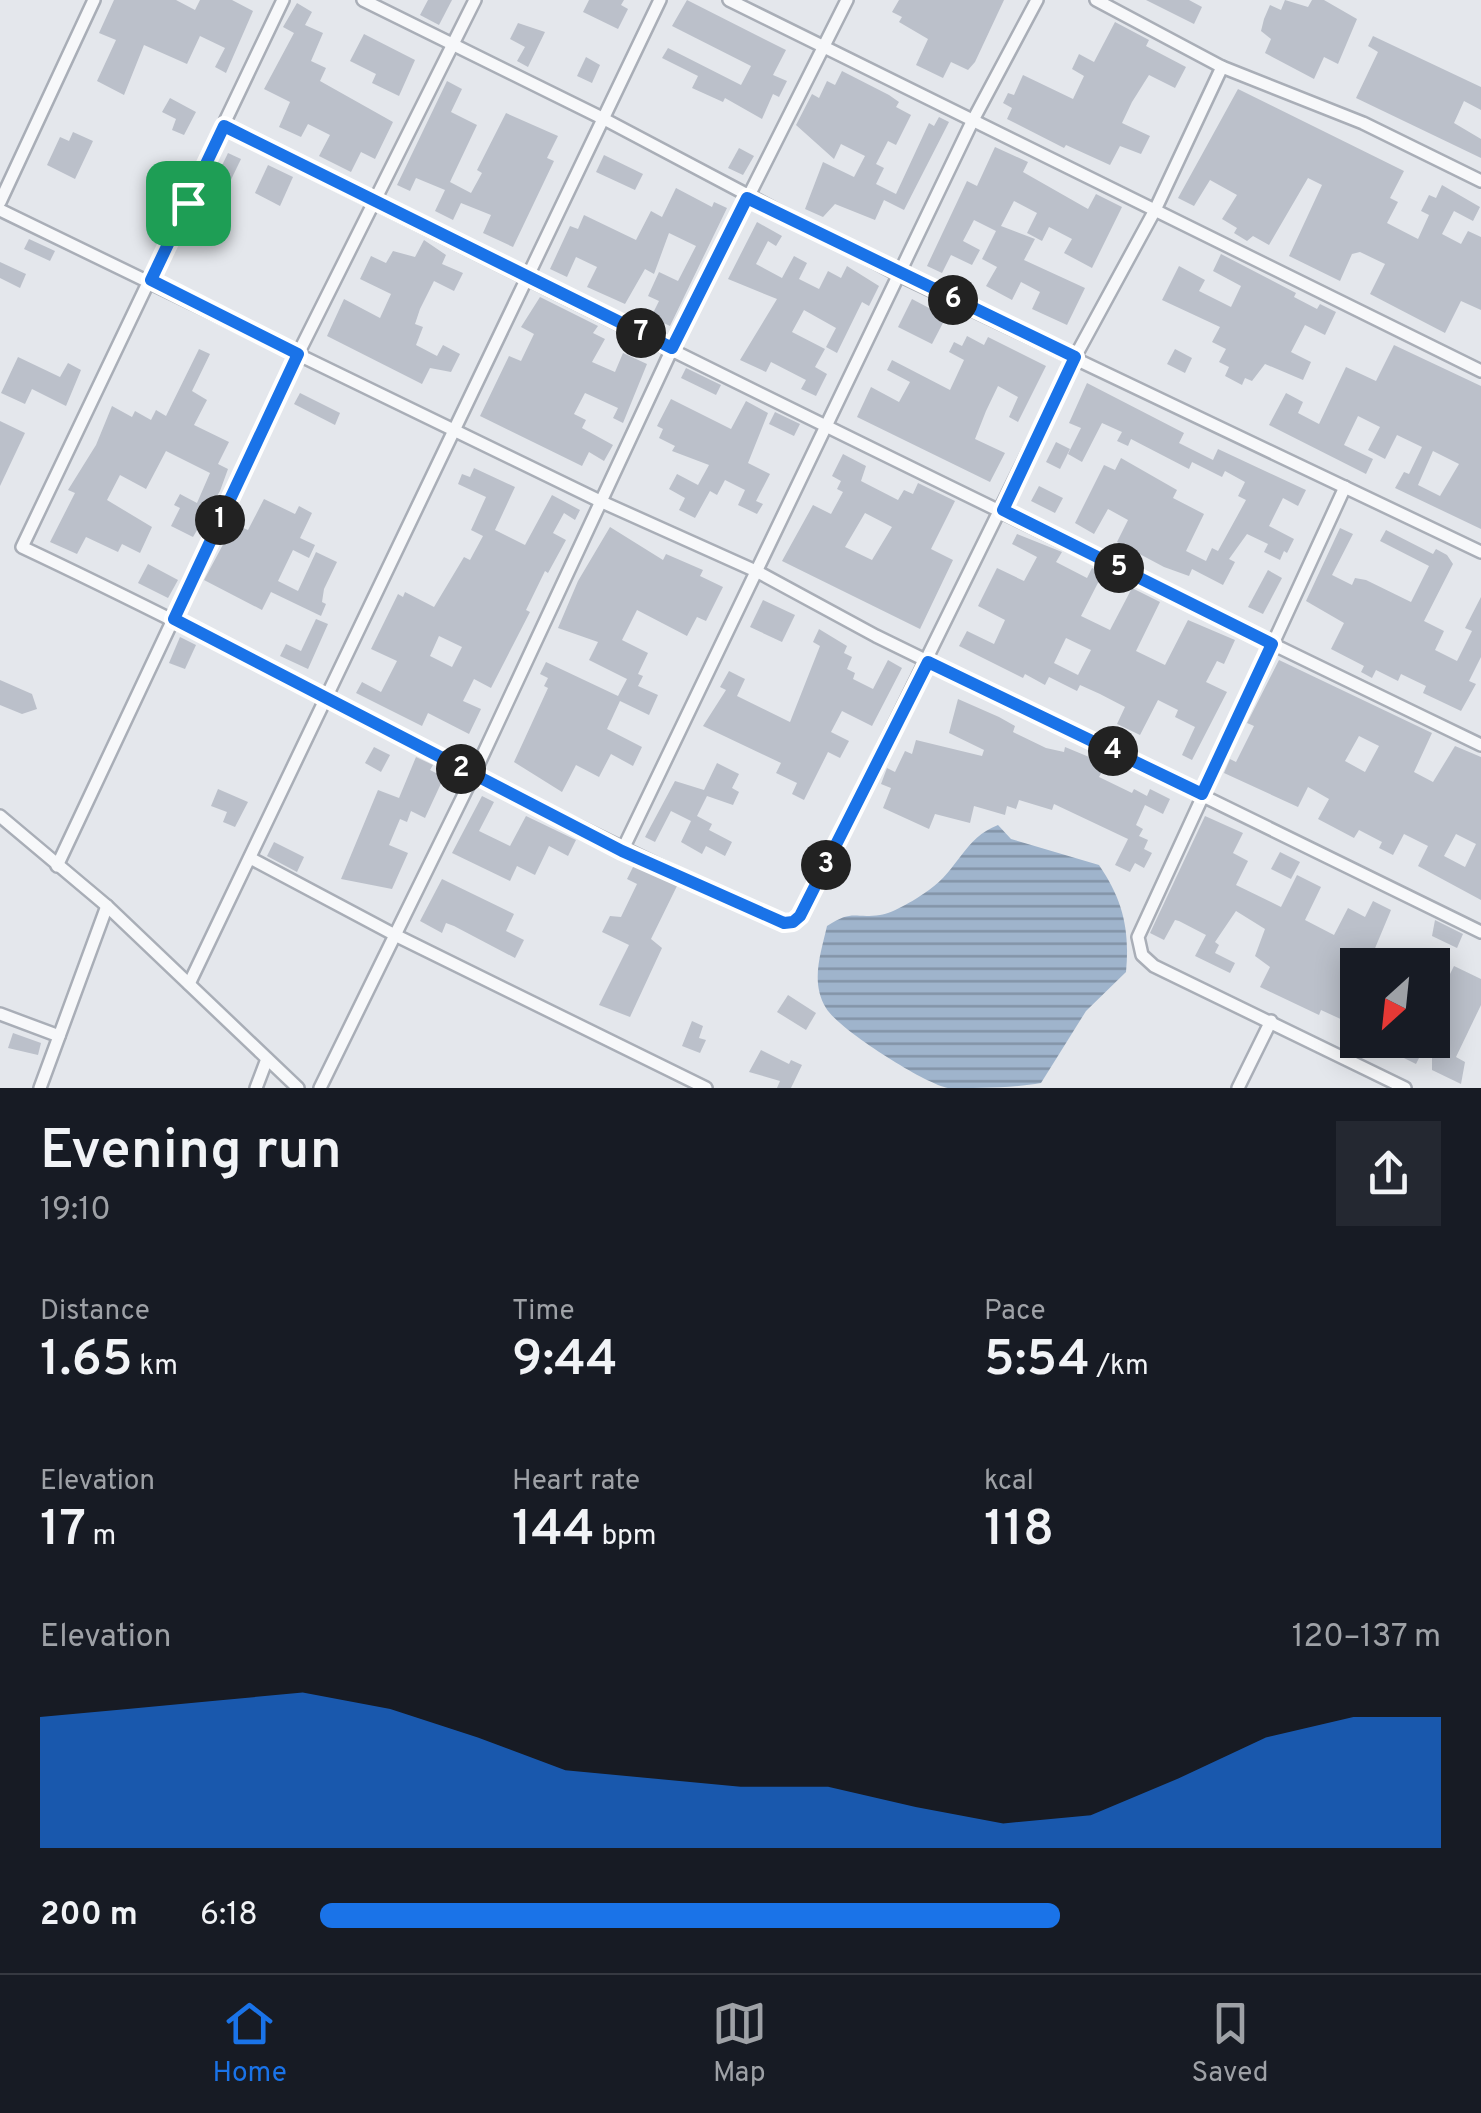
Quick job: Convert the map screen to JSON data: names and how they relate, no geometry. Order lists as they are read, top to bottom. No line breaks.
{"north":"bottom left","page":{"pins":["6","7","1","5","4","2","3"],"heading":["Evening run","19:10"],"stats":[["Distance","1.65 km"],["Time","9:44"],["Pace","5:54 /km"],["Elevation","17 m"],["Heart rate","144 bpm"],["kcal","118"]],"chart":["Elevation","120–137 m"],"list":[{"name":"200 m","note":"6:18"}],"tabs":["Home","Map","Saved"]}}
